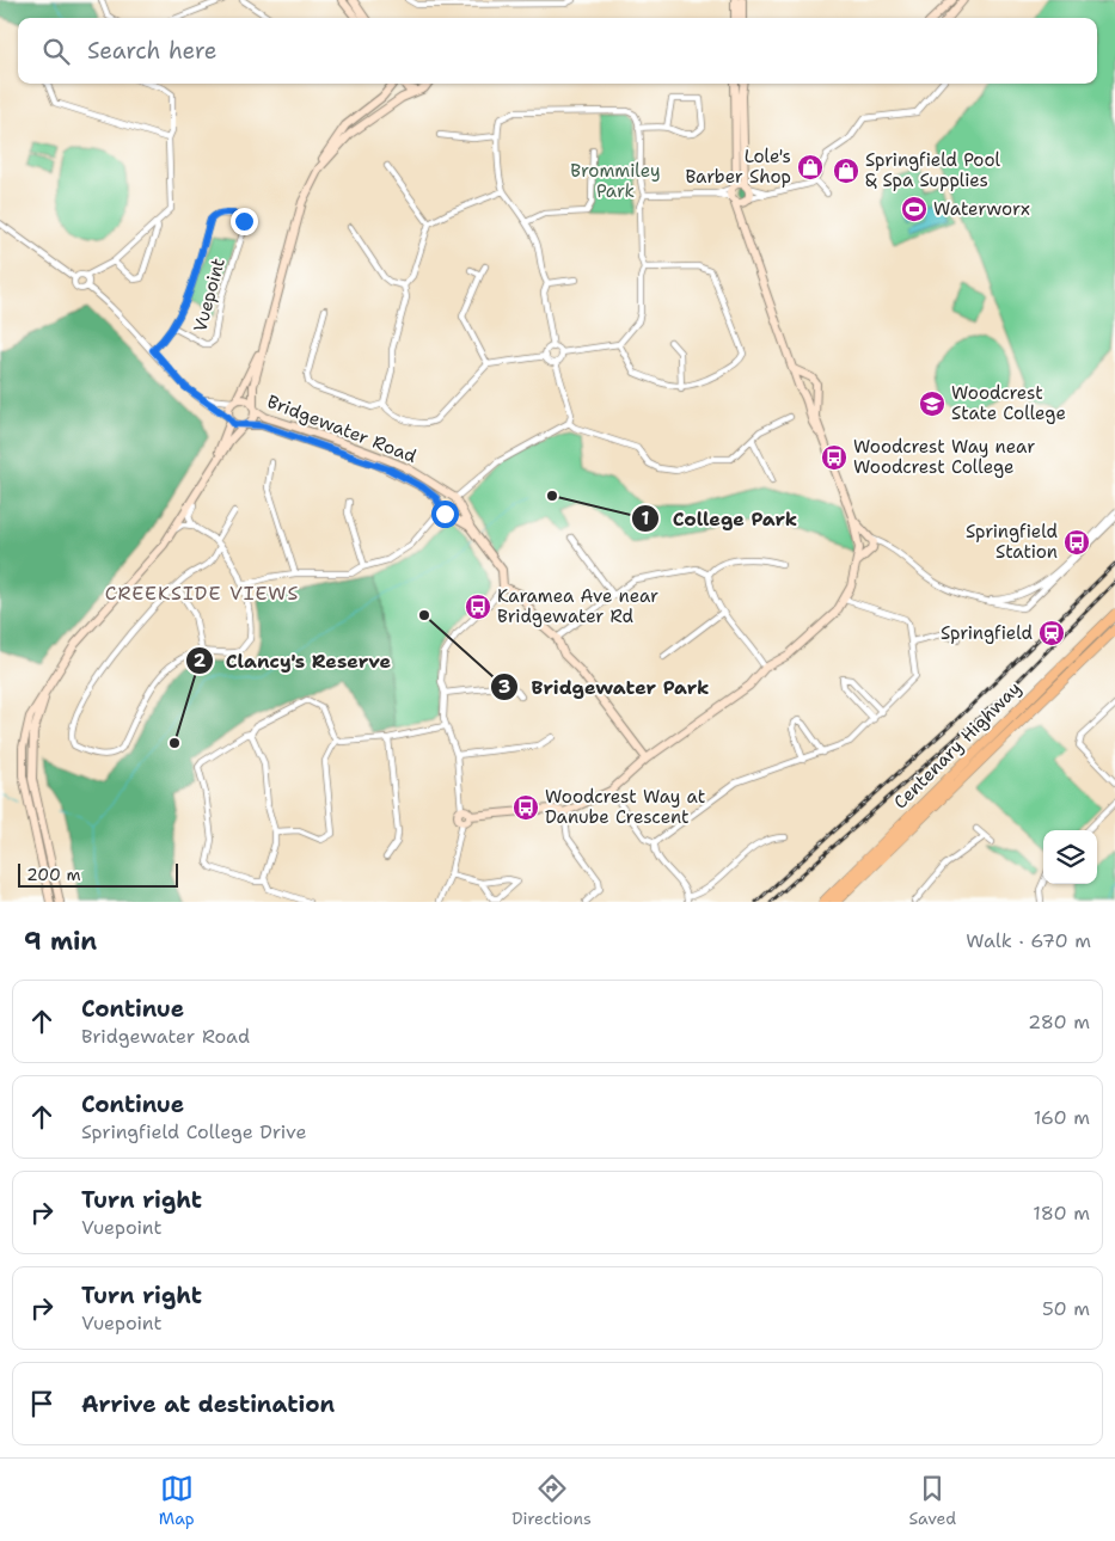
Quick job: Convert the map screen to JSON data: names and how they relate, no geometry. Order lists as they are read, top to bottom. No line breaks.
{"streets":{"highway":["Centenary Highway"],"street":["Vuepoint","Bridgewater Road"]},"districts":["CREEKSIDE VIEWS"],"parks":["Brommiley Park"],"places":{"shop":["Lole's Barber Shop","Springfield Pool & Spa Supplies"],"sports":["Waterworx"],"school or university":["Woodcrest State College"],"bus stop":["Woodcrest Way near Woodcrest College","Springfield Station","Karamea Ave near Bridgewater Rd","Woodcrest Way at Danube Crescent"],"other":["College Park","Bridgewater Park","Clancy's Reserve"],"station":["Springfield"]},"scale_bar":"200 m","page":{"search":"Search here","scale":"200 m","heading":["9 min","Walk · 670 m"],"list":[["Continue","Bridgewater Road","280 m"],["Continue","Springfield College Drive","160 m"],["Turn right","Vuepoint","180 m"],["Turn right","Vuepoint","50 m"],"Arrive at destination"],"nav":["Map","Directions","Saved"]}}
